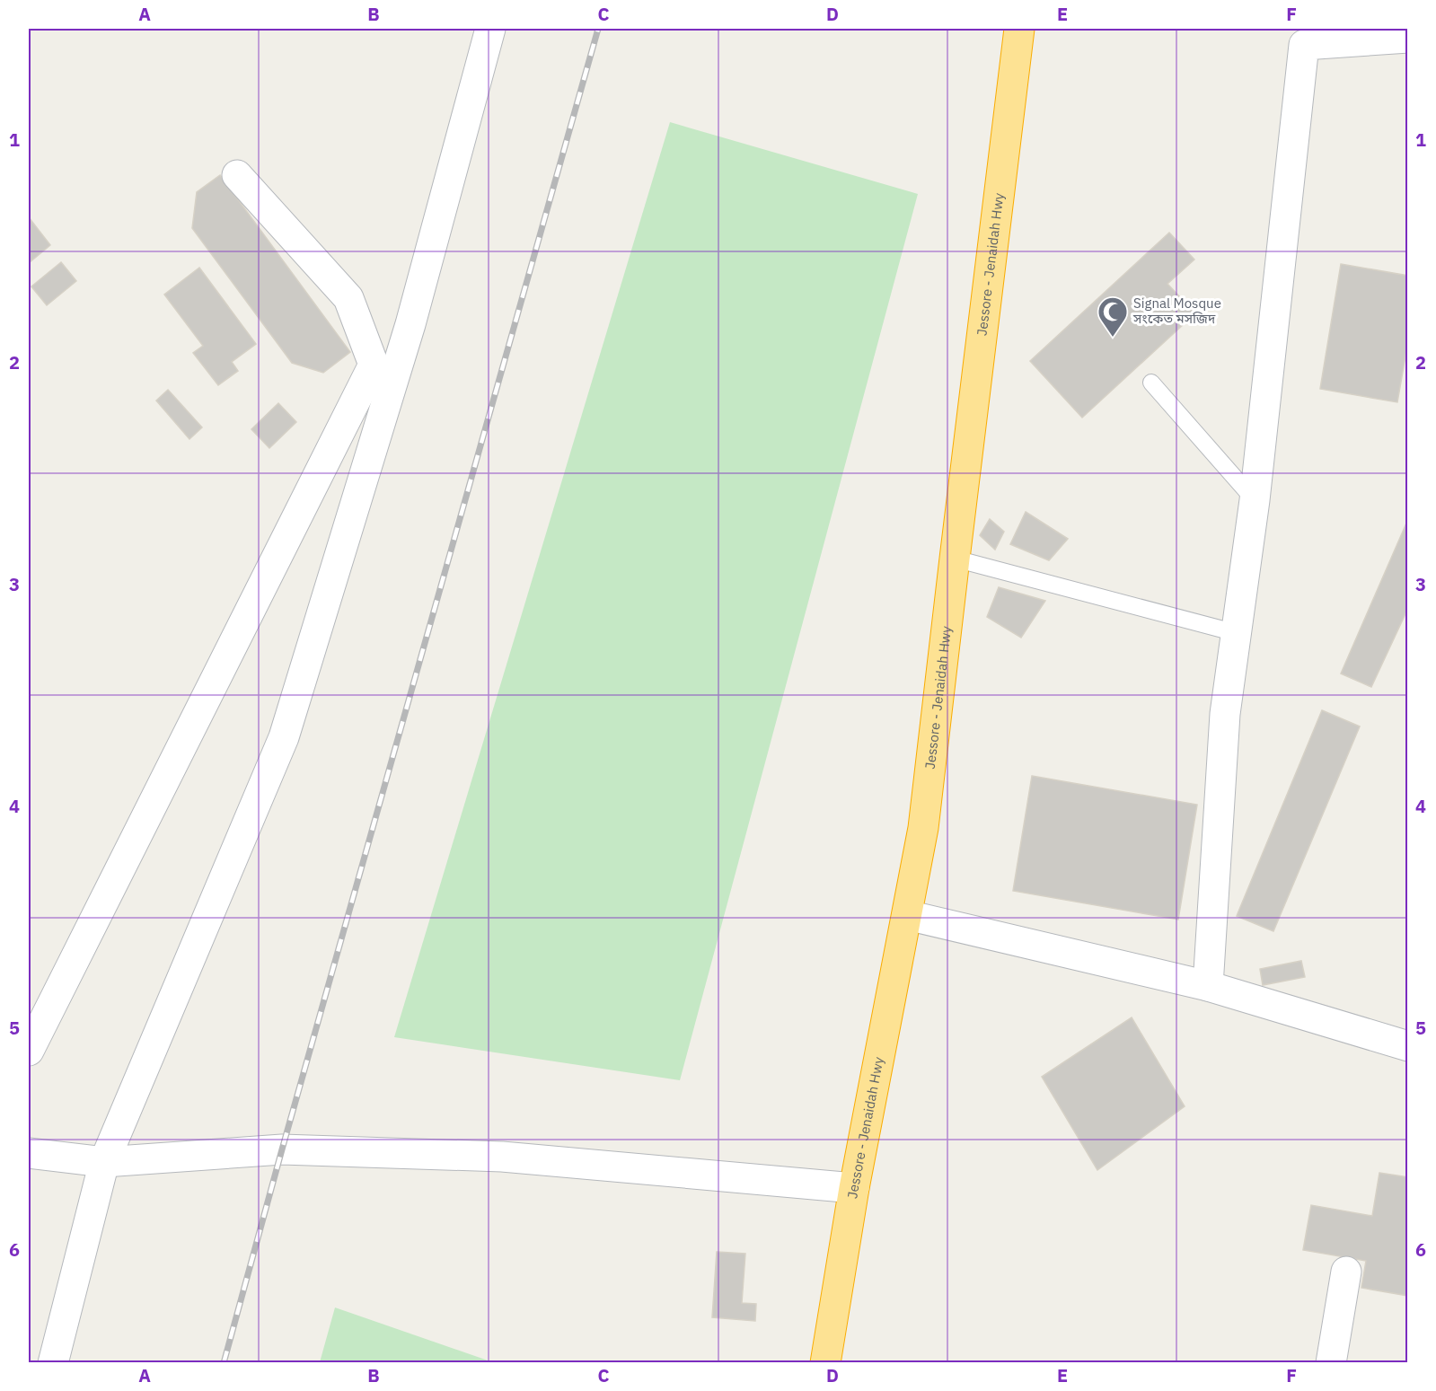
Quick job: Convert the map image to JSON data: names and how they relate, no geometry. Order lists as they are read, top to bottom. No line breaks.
{"streets":{"highway":["Jessore - Jenaidah Hwy"]},"places":{"mosque":["Signal Mosque সংকেত মসজিদ"]},"grid":{"columns":["A","B","C","D","E","F"],"rows":["1","2","3","4","5","6"]}}
